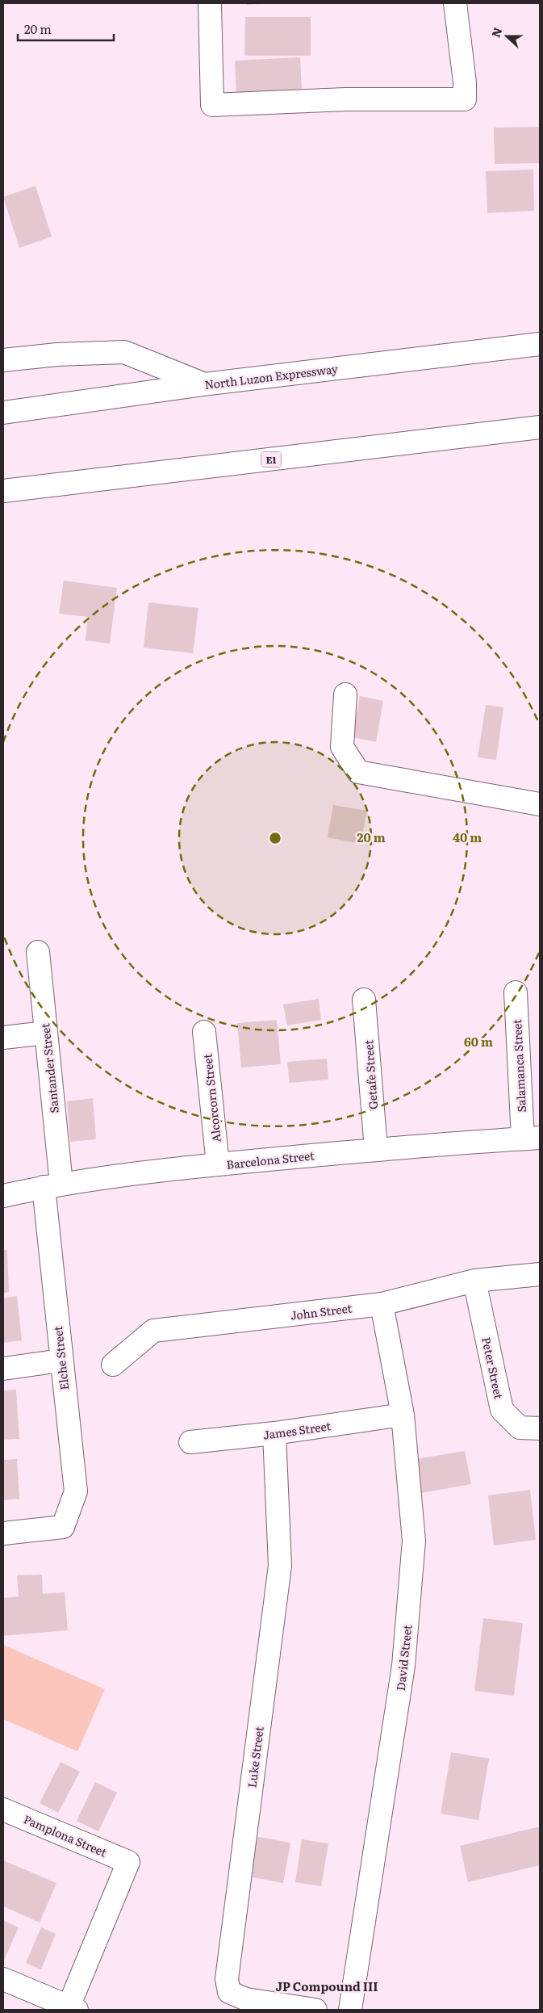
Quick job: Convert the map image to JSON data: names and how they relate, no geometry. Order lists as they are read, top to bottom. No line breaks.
{"streets":{"main road":["North Luzon Expressway","E1","Salamanca Street","Santander Street","Getafe Street","Alcorcorn Street","Barcelona Street","John Street","Elche Street","Peter Street","James Street","David Street","Luke Street","Pamplona Street"]},"crossings":[["Salamanca Street","Barcelona Street"],["Santander Street","Barcelona Street"],["Santander Street","Elche Street"],["Getafe Street","Barcelona Street"],["Alcorcorn Street","Barcelona Street"],["Barcelona Street","Elche Street"],["John Street","Peter Street"],["John Street","David Street"],["James Street","David Street"],["James Street","Luke Street"]],"districts":["JP Compound III"],"scale_bar":"20 m","north":"left","rings":["20 m","40 m","60 m"]}
